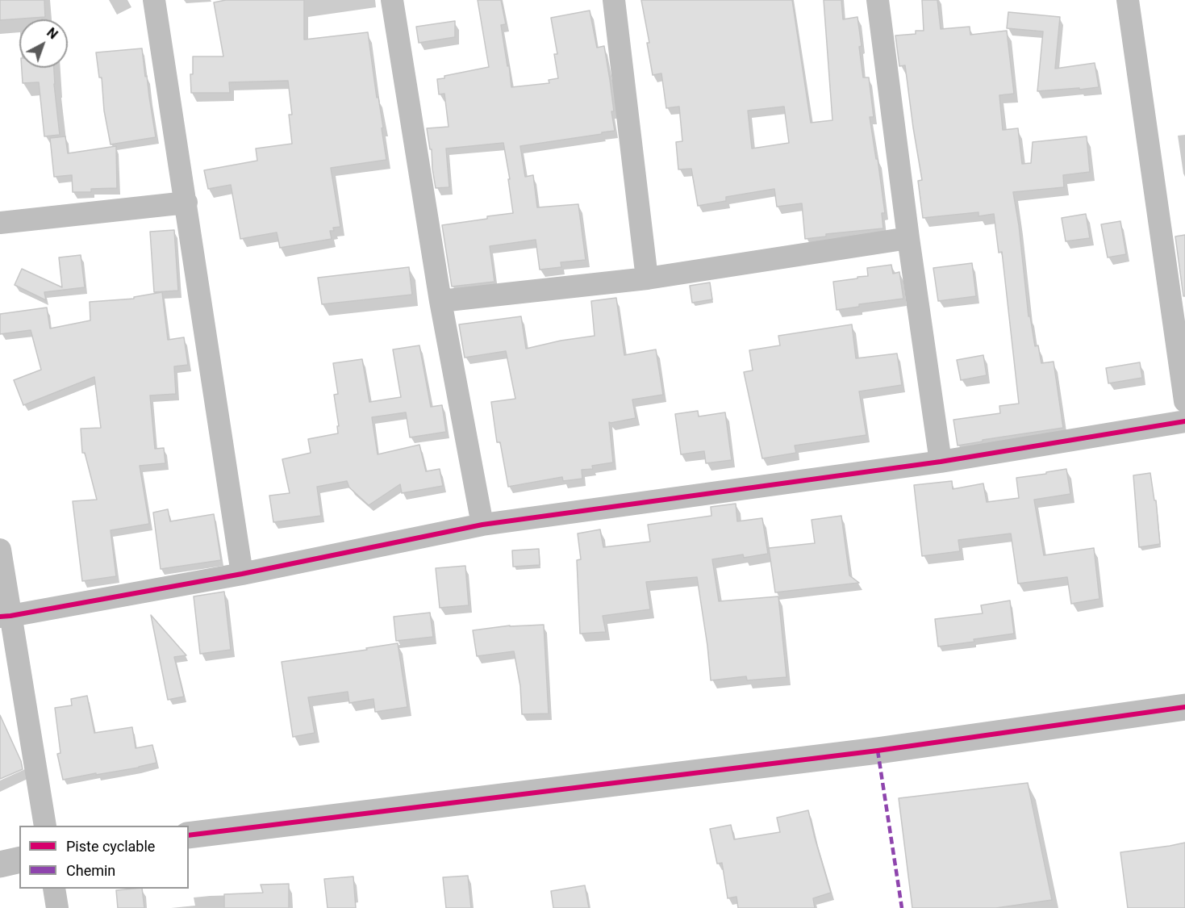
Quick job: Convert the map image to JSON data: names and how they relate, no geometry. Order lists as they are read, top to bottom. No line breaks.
{"legend":["Piste cyclable","Chemin"],"north":"top right"}
